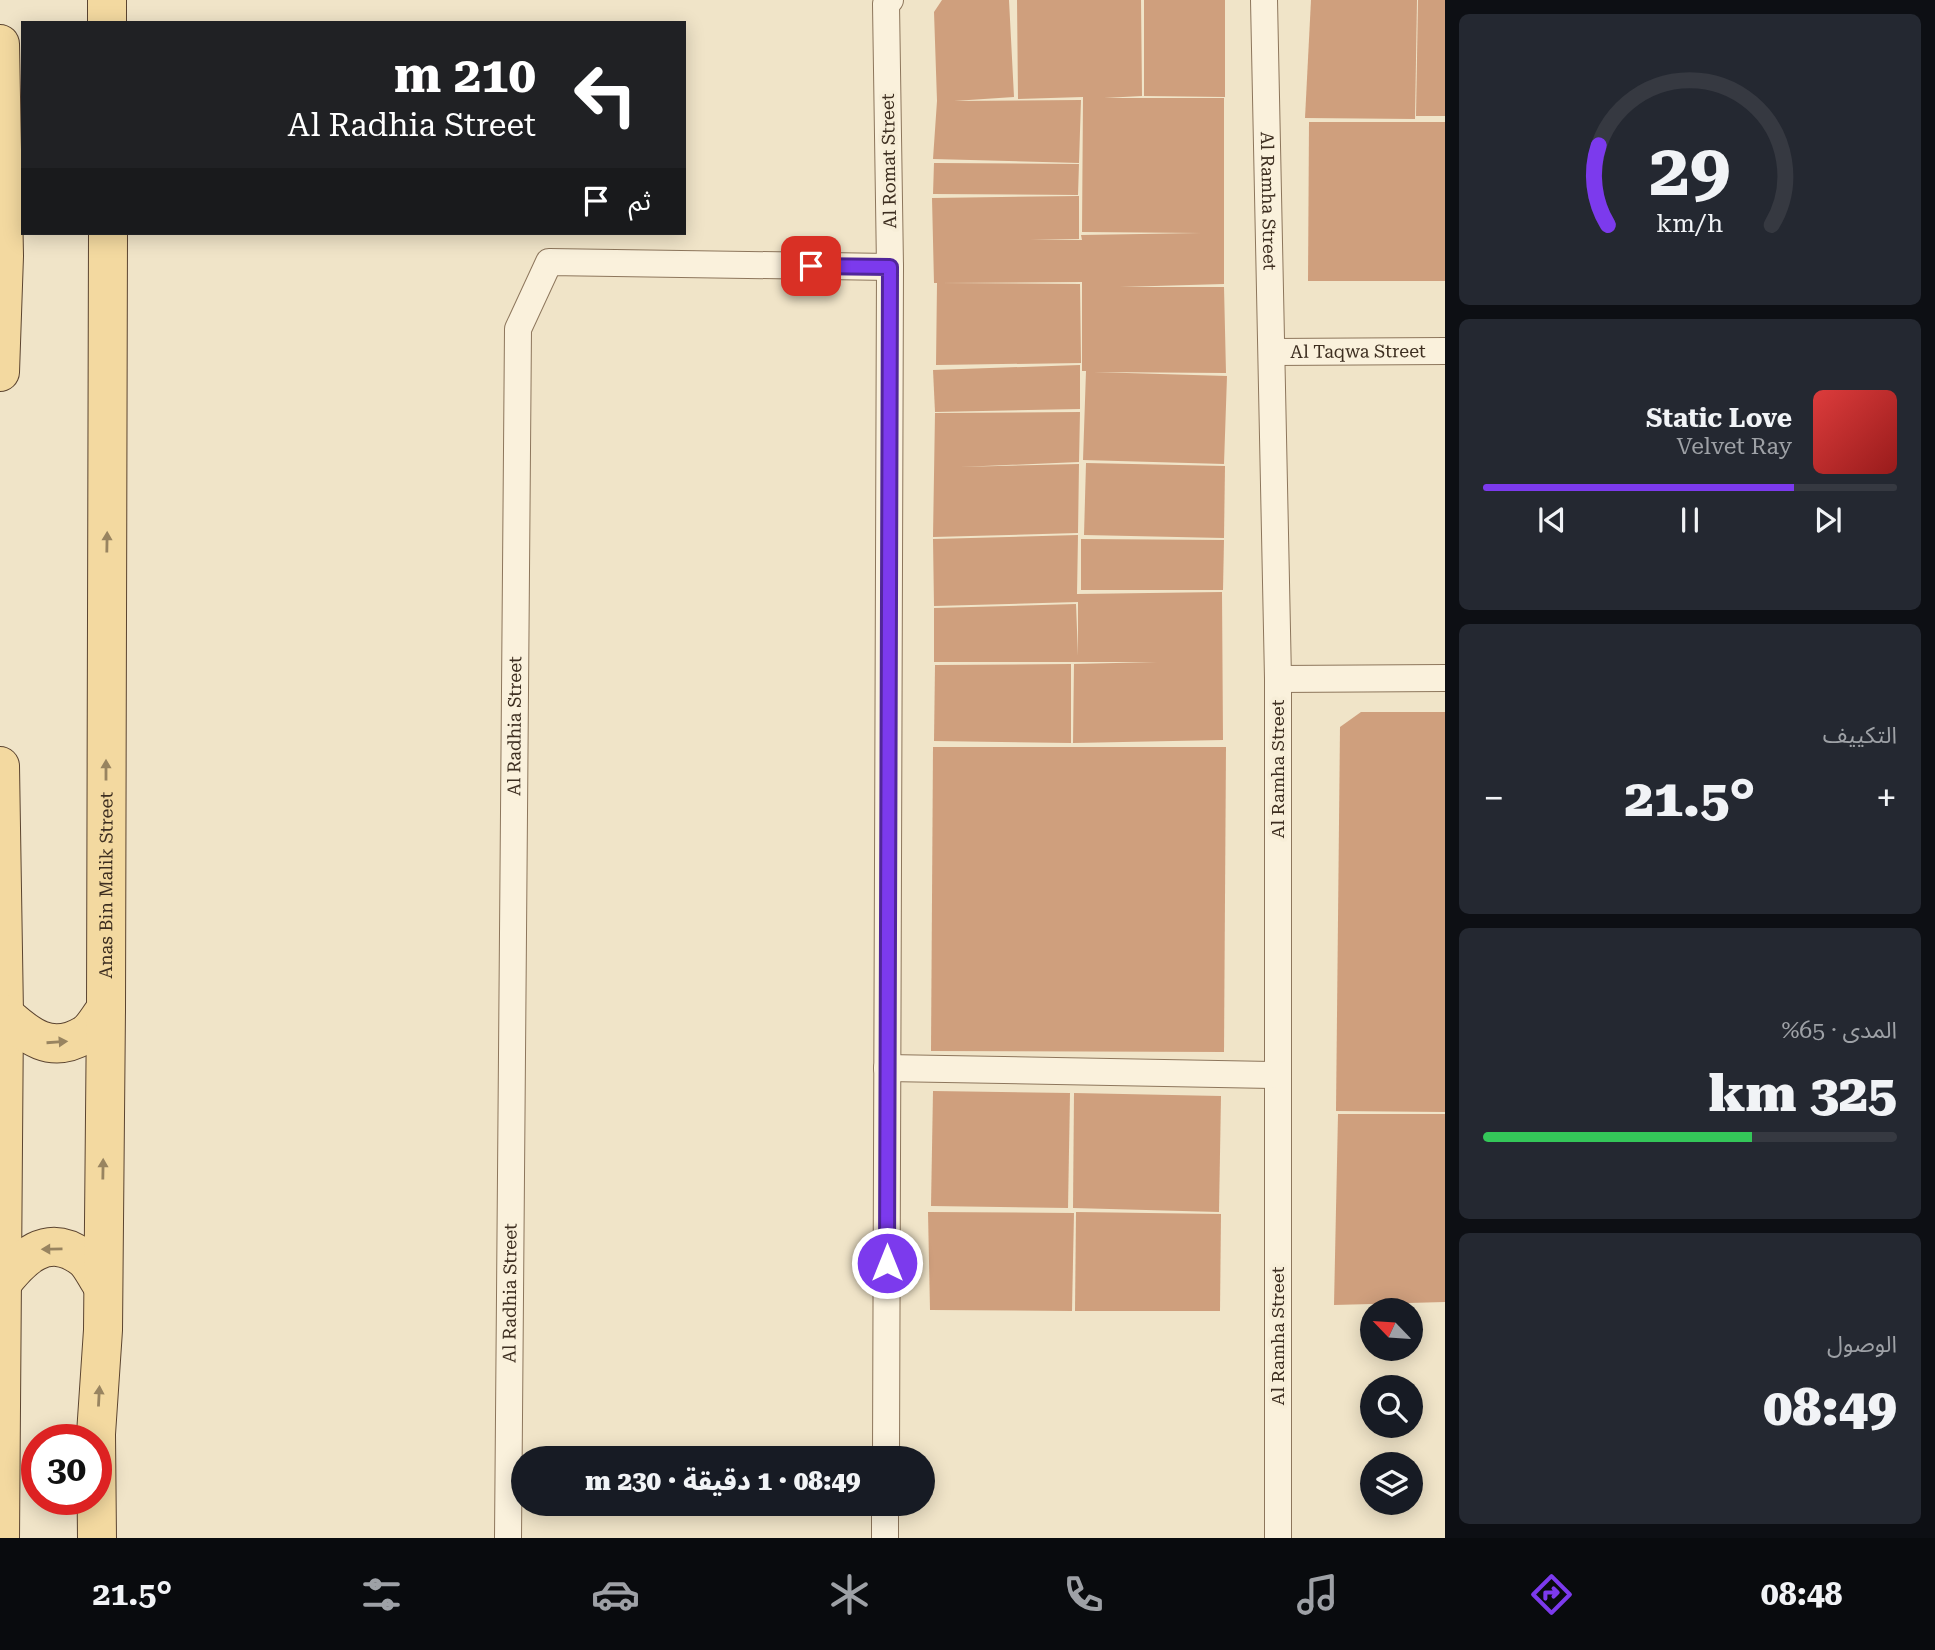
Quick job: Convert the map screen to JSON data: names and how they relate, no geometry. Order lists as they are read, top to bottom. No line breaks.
{"streets":{"main road":["Anas Bin Malik Street"],"street":["Al Romat Street","Al Ramha Street","Al Taqwa Street","Al Radhia Street"]},"crossings":[["Al Romat Street","Al Radhia Street"],["Al Ramha Street","Al Taqwa Street"]],"north":"top left","page":{"turn":["210 m","Al Radhia Street"],"then":"ثم","song":["Static Love","Velvet Ray"],"tile":["التكييف",["المدى · 65%","325 km"],["الوصول","08:49"]],"heat":["−","21.5°","+"],"limit":"30","trip":"08:49 · 1 دقيقة · 230 m","tabs":["08:48","21.5°"],"gauge":["29","km/h"]}}
